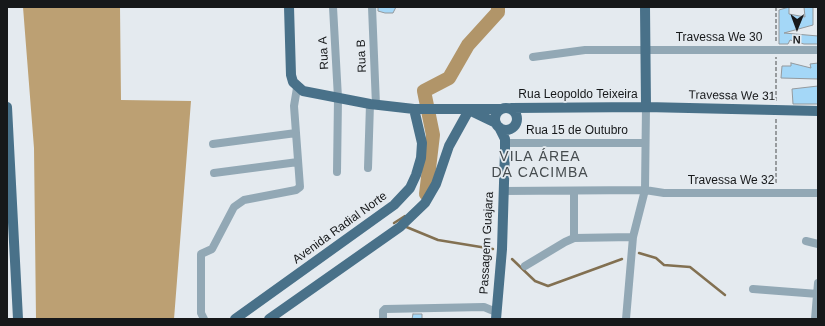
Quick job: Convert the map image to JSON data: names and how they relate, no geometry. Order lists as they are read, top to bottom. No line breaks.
{"streets":{"main road":["Rua Leopoldo Teixeira","Travessa We 31","Avenida Radial Norte","Passagem Guajara"],"street":["Travessa We 30","Rua A","Rua B","Rua 15 de Outubro","Travessa We 32"]},"crossings":[["Rua Leopoldo Teixeira","Travessa We 31"],["Rua Leopoldo Teixeira","Passagem Guajara"],["Rua 15 de Outubro","Passagem Guajara"],["Travessa We 32","Passagem Guajara"]],"districts":["VILA ÁREA DA CACIMBA"],"north":"bottom"}
